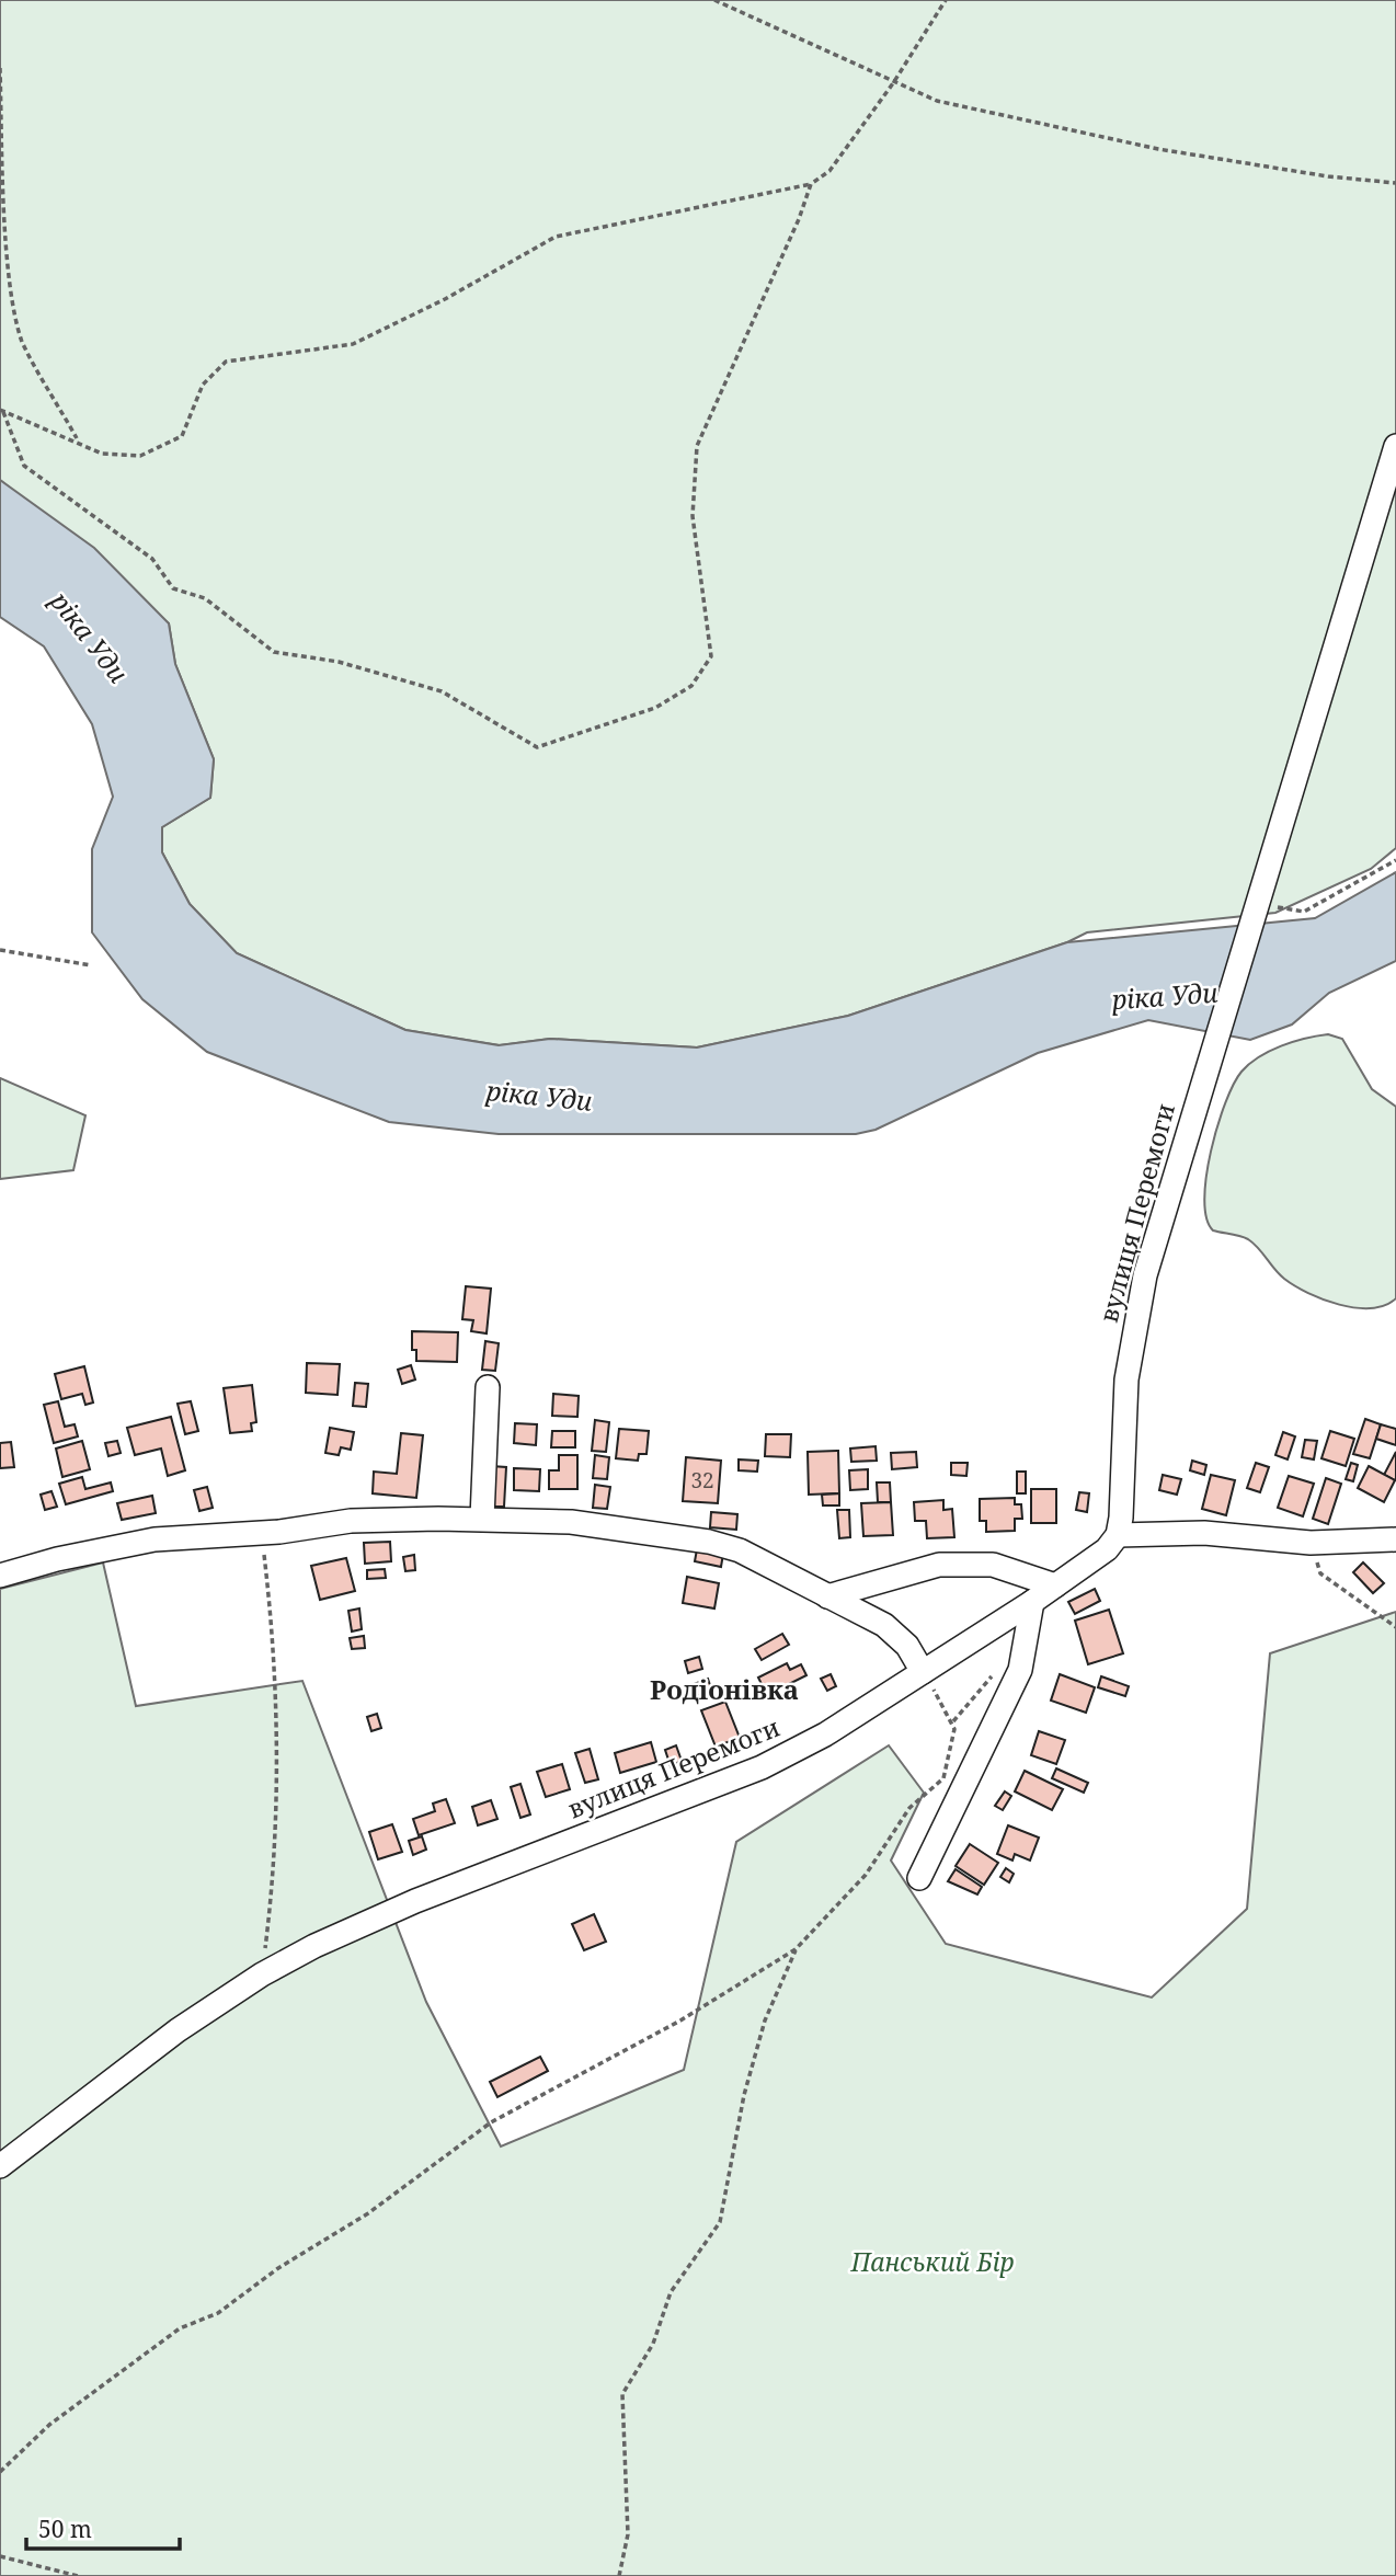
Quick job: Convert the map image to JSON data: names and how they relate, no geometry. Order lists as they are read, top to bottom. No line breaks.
{"streets":{"street":["вулиця Перемоги"]},"districts":["Родіонівка"],"water":["ріка Уди"],"parks":["Панський Бір"],"house_numbers":["32"],"scale_bar":"50 m"}
